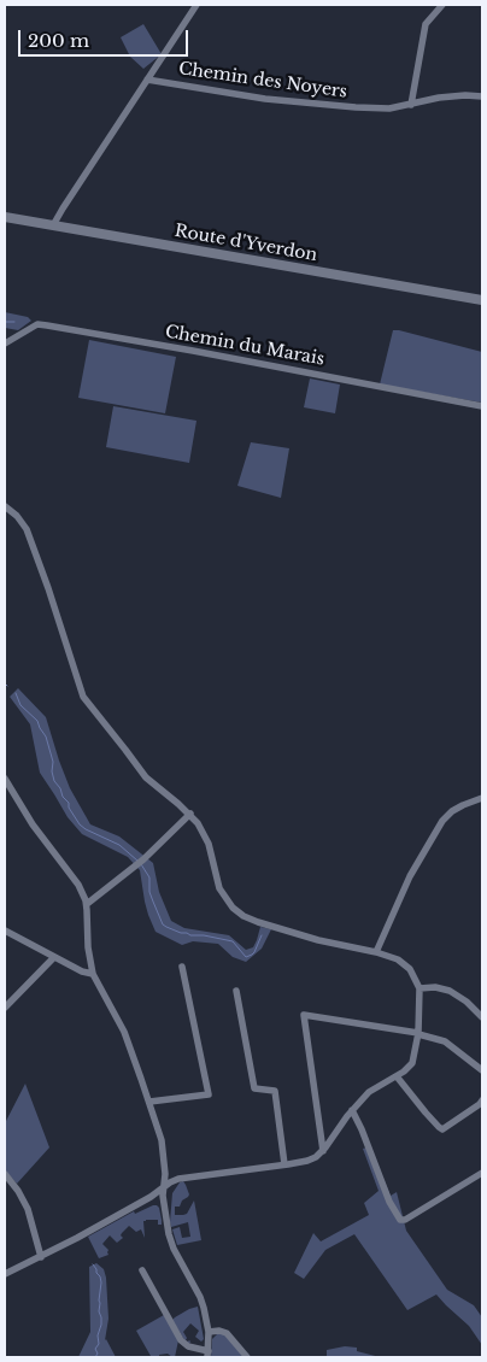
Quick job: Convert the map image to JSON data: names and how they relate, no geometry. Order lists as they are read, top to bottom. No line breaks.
{"streets":{"main road":["Route d'Yverdon"],"street":["Chemin des Noyers","Chemin du Marais"]},"scale_bar":"200 m"}
